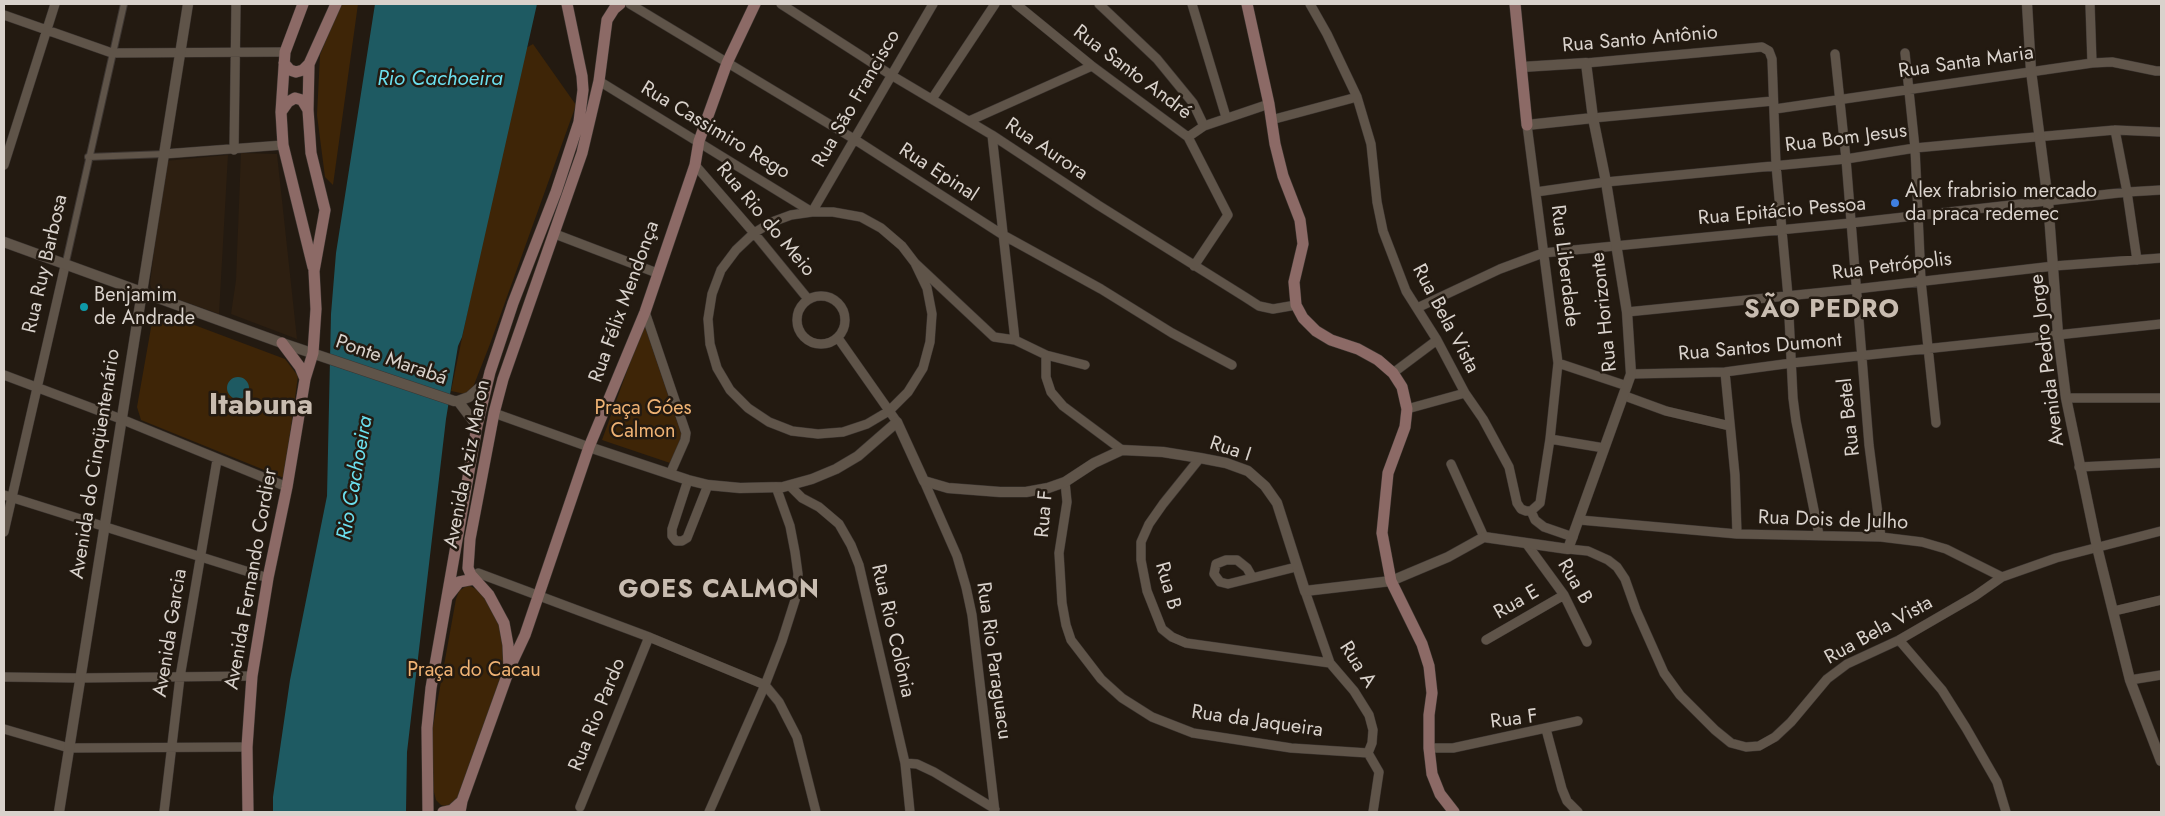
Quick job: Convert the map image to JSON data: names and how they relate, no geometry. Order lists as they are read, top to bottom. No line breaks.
{"streets":{"main road":["Rua Liberdade","Rua Félix Mendonça","Avenida Aziz Maron","Avenida Fernando Cordier"],"street":["Rua Santo Antônio","Rua Santa Maria","Rua Santo André","Rua São Francisco","Rua Cassimiro Rego","Rua Bom Jesus","Rua Aurora","Rua Epinal","Rua Epitácio Pessoa","Rua Rio do Meio","Rua Ruy Barbosa","Rua Petrópolis","Rua Horizonte","Rua Bela Vista","Rua Santos Dumont","Avenida Pedro Jorge","Ponte Marabá","Rua Betel","Rua I","Avenida do Cinqüentenário","Rua F","Rua Dois de Julho","Rua B","Rua E","Rua Rio Colônia","Avenida Garcia","Rua Rio Paraguacu","Rua A","Rua Rio Pardo","Rua da Jaqueira"]},"crossings":[["Rua Santo Antônio","Rua Santa Maria"],["Rua Santo Antônio","Rua Liberdade"],["Rua Santo Antônio","Rua Horizonte"],["Rua Santa Maria","Rua Liberdade"],["Rua Santa Maria","Rua Horizonte"],["Rua Santa Maria","Avenida Pedro Jorge"],["Rua Santa Maria","Rua Betel"],["Rua Santo André","Rua Aurora"],["Rua São Francisco","Rua Cassimiro Rego"],["Rua São Francisco","Rua Aurora"],["Rua São Francisco","Rua Epinal"],["Rua Cassimiro Rego","Rua Félix Mendonça"],["Rua Cassimiro Rego","Avenida Aziz Maron"],["Rua Bom Jesus","Rua Liberdade"],["Rua Bom Jesus","Rua Horizonte"],["Rua Bom Jesus","Avenida Pedro Jorge"],["Rua Bom Jesus","Rua Betel"],["Rua Epinal","Rua Félix Mendonça"],["Rua Epitácio Pessoa","Rua Liberdade"],["Rua Epitácio Pessoa","Rua Horizonte"],["Rua Epitácio Pessoa","Rua Bela Vista"],["Rua Epitácio Pessoa","Avenida Pedro Jorge"],["Rua Epitácio Pessoa","Rua Betel"],["Rua Rio do Meio","Rua Félix Mendonça"],["Rua Ruy Barbosa","Ponte Marabá"],["Rua Liberdade","Rua Bela Vista"],["Rua Petrópolis","Rua Horizonte"],["Rua Petrópolis","Avenida Pedro Jorge"],["Rua Petrópolis","Rua Betel"],["Rua Félix Mendonça","Avenida Aziz Maron"],["Rua Horizonte","Rua Bela Vista"],["Rua Horizonte","Rua Santos Dumont"],["Rua Horizonte","Rua Dois de Julho"],["Rua Bela Vista","Rua Dois de Julho"],["Rua Santos Dumont","Avenida Pedro Jorge"],["Rua Santos Dumont","Rua Betel"],["Ponte Marabá","Avenida do Cinqüentenário"],["Ponte Marabá","Avenida Aziz Maron"],["Ponte Marabá","Avenida Fernando Cordier"],["Rua Betel","Rua Dois de Julho"],["Rua I","Rua F"],["Rua I","Rua B"],["Rua I","Rua A"],["Rua F","Rua da Jaqueira"],["Rua B","Rua E"],["Rua B","Rua A"],["Rua A","Rua da Jaqueira"]],"districts":["SÃO PEDRO","Itabuna","GOES CALMON"],"water":["Rio Cachoeira"],"parks":["Praça Góes Calmon","Praça do Cacau"],"places":["Alex frabrisio mercado da praca redemec","Benjamim de Andrade"]}
